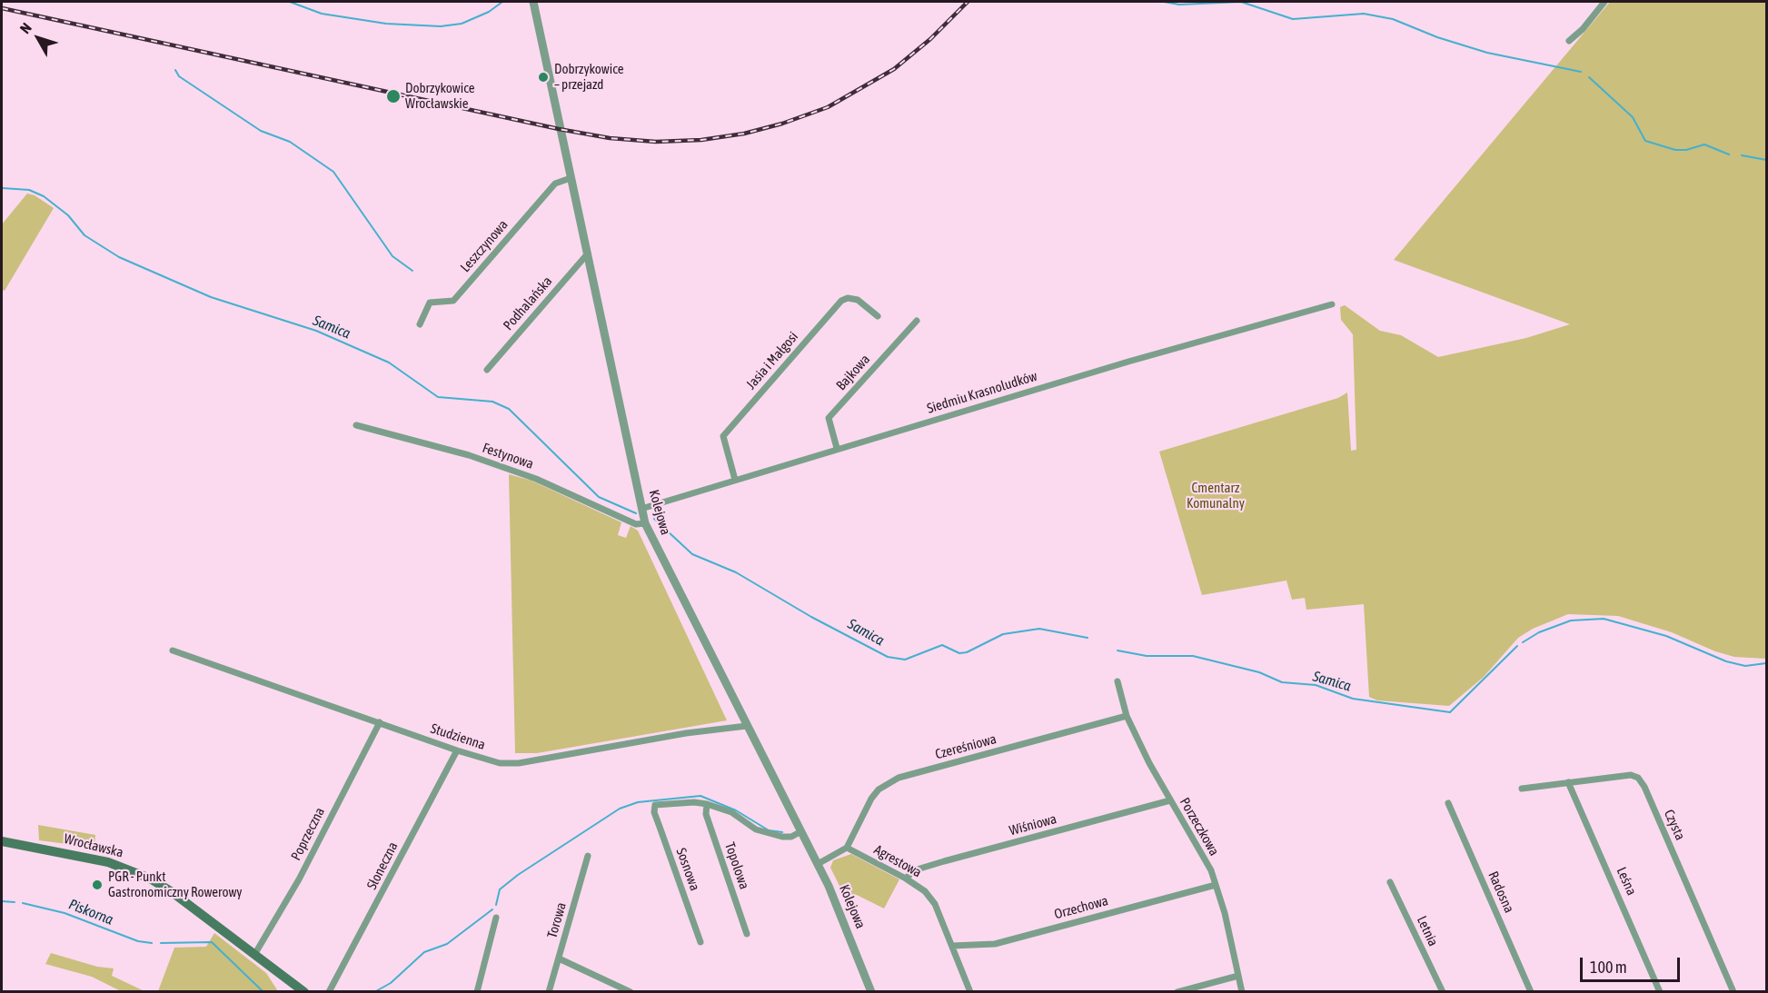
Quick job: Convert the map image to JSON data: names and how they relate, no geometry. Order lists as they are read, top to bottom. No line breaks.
{"streets":{"main road":["Wrocławska"],"street":["Leszczynowa","Podhalańska","Jasia i Małgosi","Bajkowa","Siedmiu Krasnoludków","Festynowa","Kolejowa","Studzienna","Czereśniowa","Wiśniowa","Czysta","Porzeczkowa","Poprzeczna","Agrestowa","Słoneczna","Topolowa","Sosnowa","Leśna","Radosna","Orzechowa","Torowa","Letnia"]},"crossings":[["Leszczynowa","Kolejowa"],["Podhalańska","Kolejowa"],["Jasia i Małgosi","Siedmiu Krasnoludków"],["Bajkowa","Siedmiu Krasnoludków"],["Siedmiu Krasnoludków","Kolejowa"],["Festynowa","Kolejowa"],["Kolejowa","Studzienna"],["Studzienna","Poprzeczna"],["Studzienna","Słoneczna"],["Czereśniowa","Porzeczkowa"],["Czereśniowa","Agrestowa"],["Wiśniowa","Porzeczkowa"],["Wiśniowa","Agrestowa"],["Czysta","Leśna"],["Porzeczkowa","Orzechowa"],["Poprzeczna","Wrocławska"],["Agrestowa","Orzechowa"],["Topolowa","Sosnowa"]],"water":["Samica","Piskorna"],"parks":["Cmentarz Komunalny"],"places":["Dobrzykowice – przejazd","Dobrzykowice Wrocławskie","PGR - Punkt Gastronomiczny Rowerowy"],"scale_bar":"100 m","north":"top left"}
